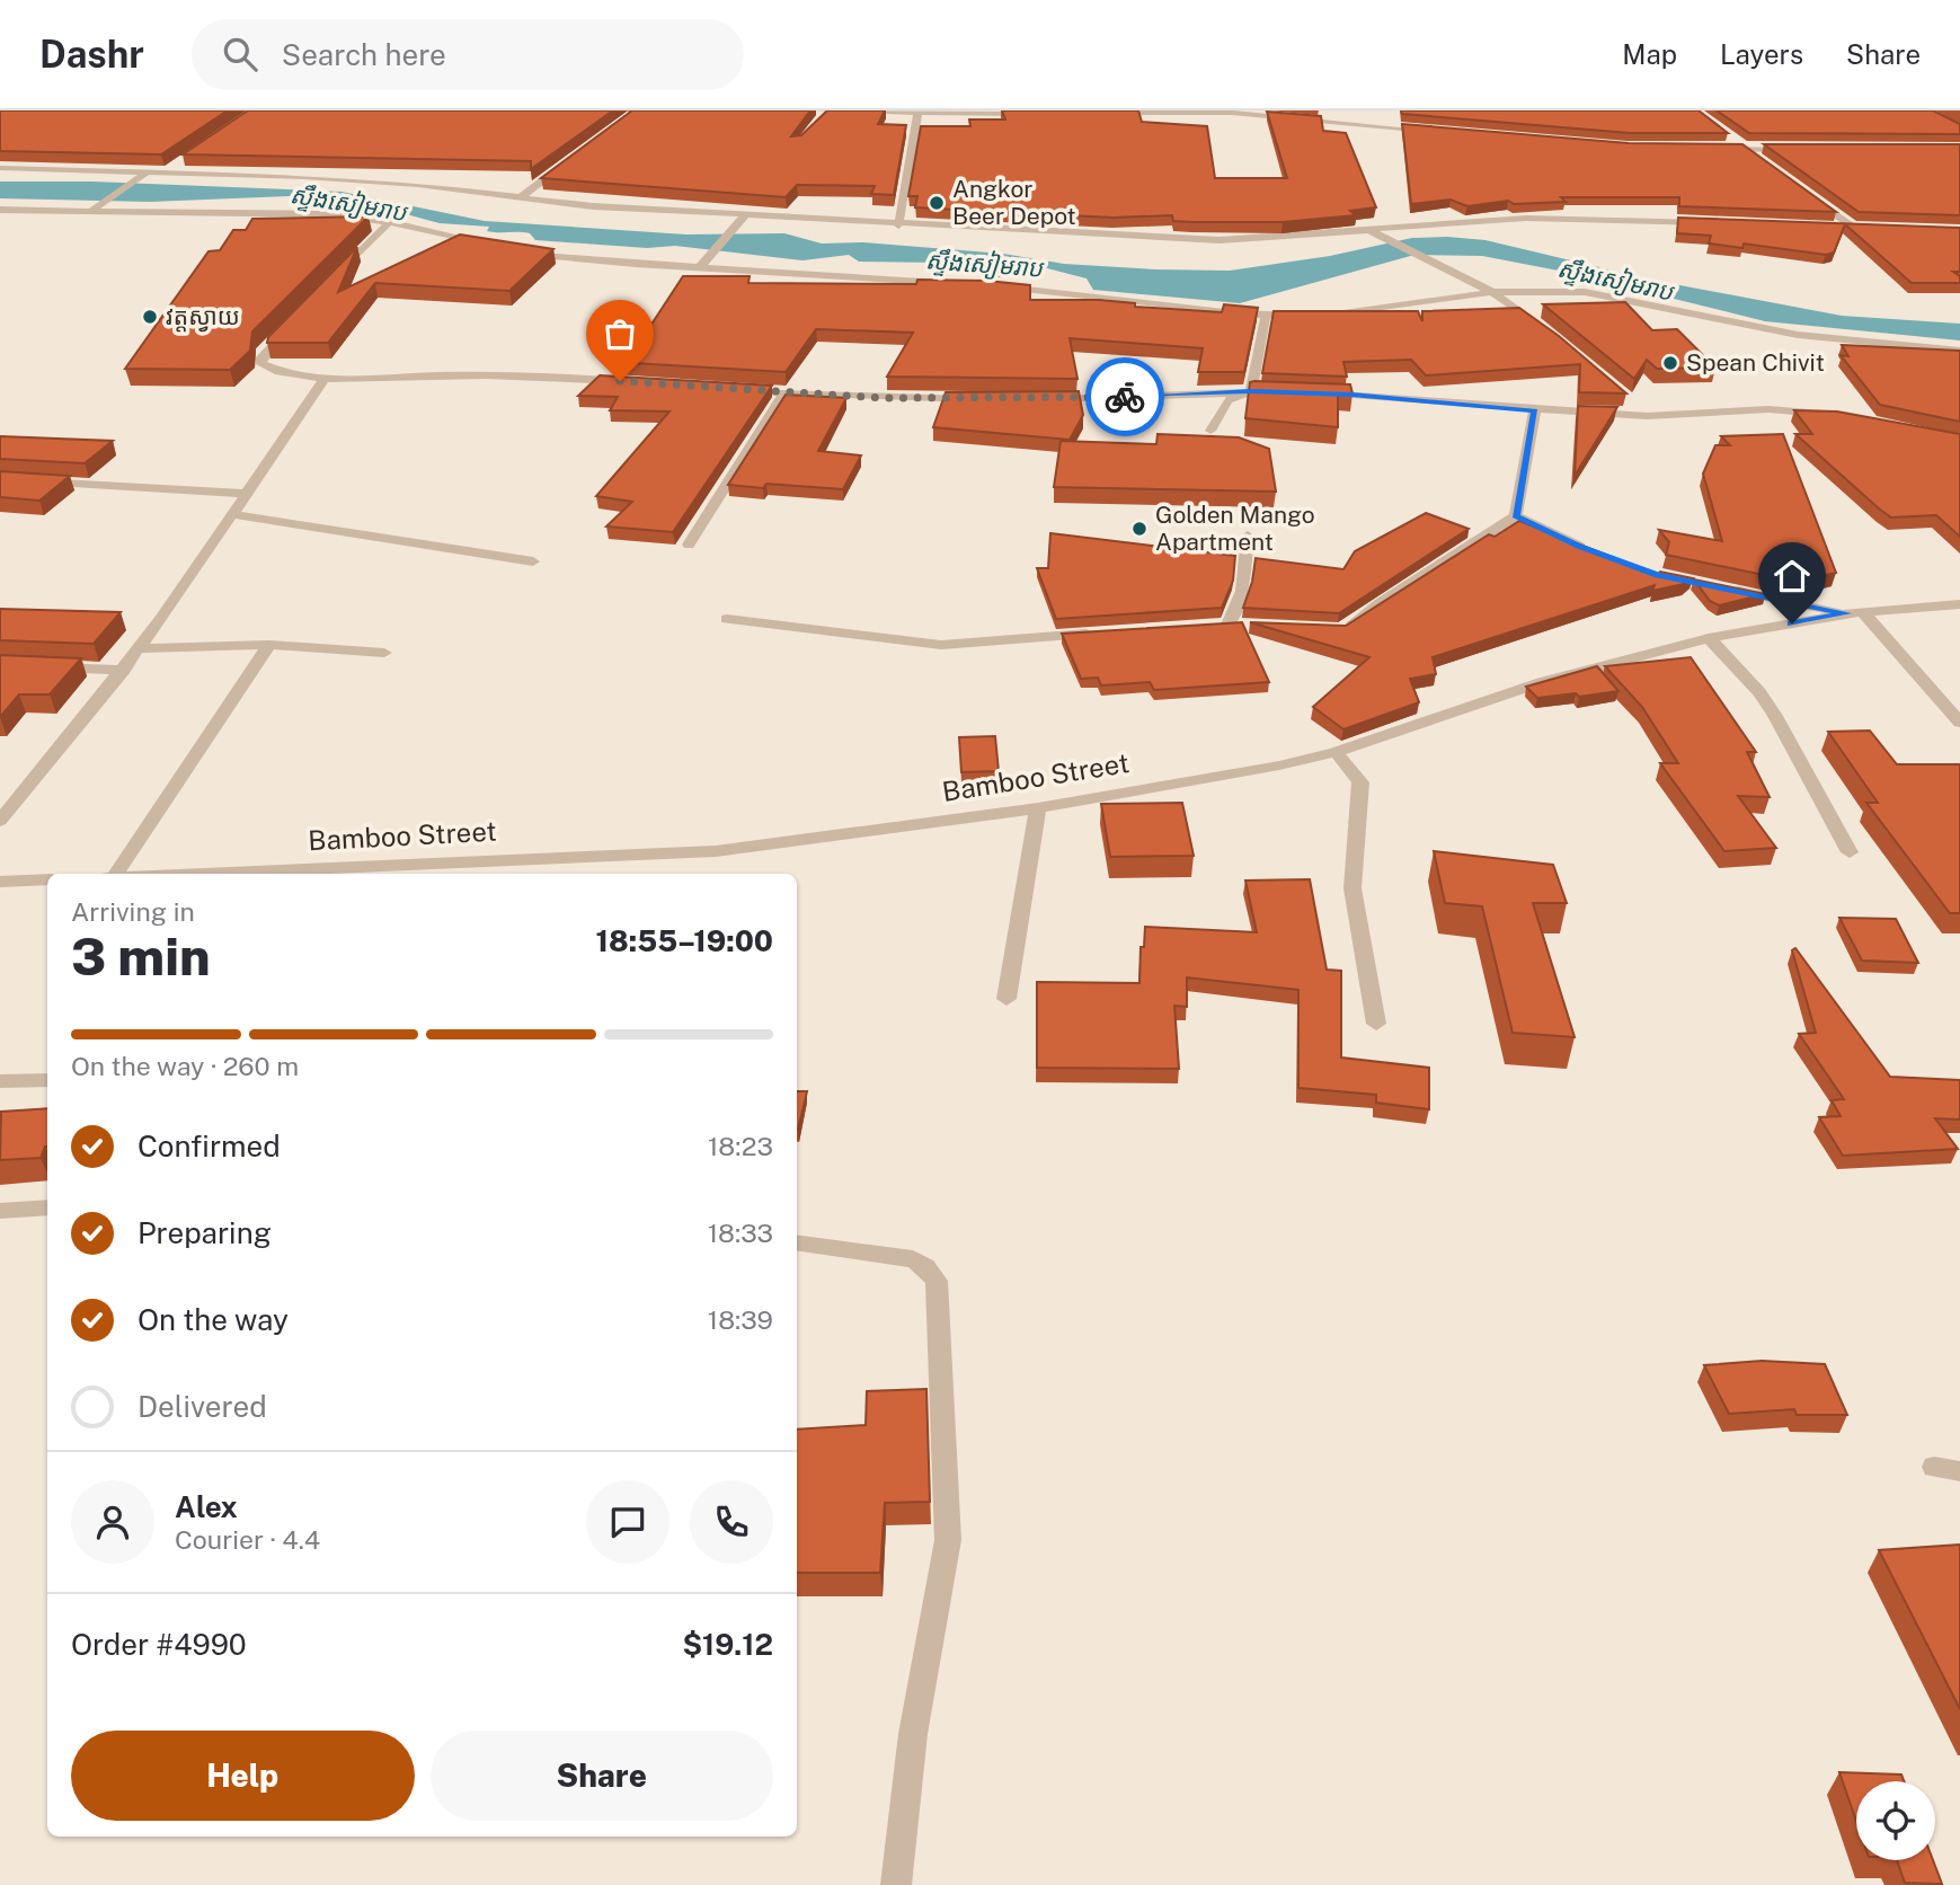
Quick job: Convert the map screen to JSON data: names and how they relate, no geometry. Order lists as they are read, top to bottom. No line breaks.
{"streets":{"street":["Bamboo Street"]},"water":["ស្ទឹងសៀមរាប"],"places":["Angkor Beer Depot","វត្តស្វាយ","Spean Chivit","Golden Mango Apartment"],"page":{"header":"Dashr","search":"Search here","nav":["Map","Layers","Share"],"heading":["3 min","Arriving in","18:55–19:00"],"panel":["Alex","Courier · 4.4","Order #4990","$19.12"],"bar":"On the way · 260 m","list":[["Confirmed","18:23"],["Preparing","18:33"],["On the way","18:39"],"Delivered"],"buttons":["Help","Share"]}}
